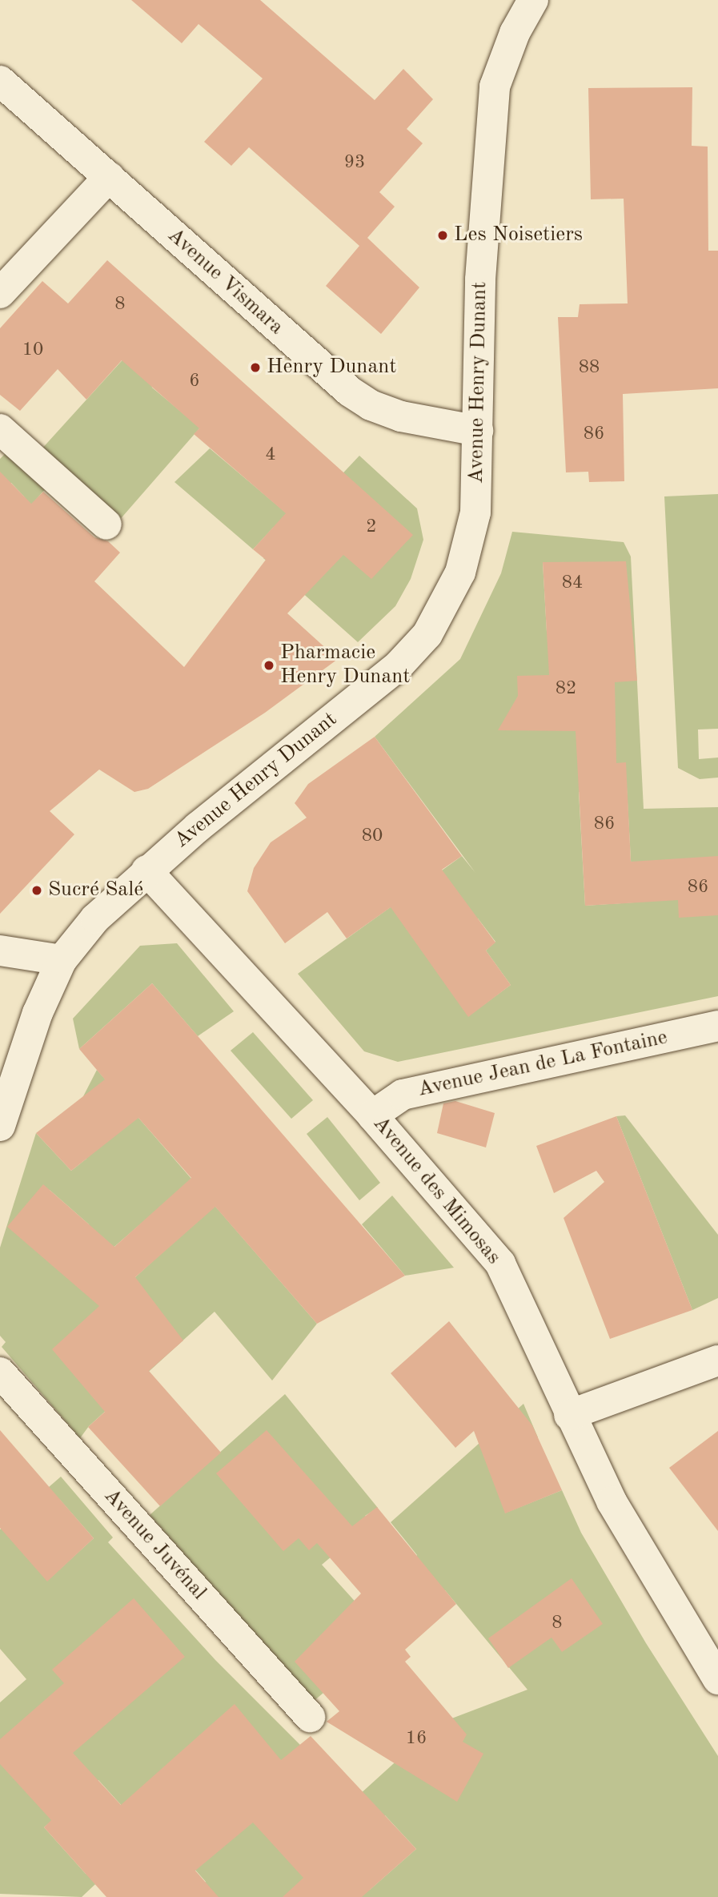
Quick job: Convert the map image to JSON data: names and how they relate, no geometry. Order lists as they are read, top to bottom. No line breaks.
{"streets":{"street":["Avenue Vismara","Avenue Henry Dunant","Avenue Jean de La Fontaine","Avenue des Mimosas","Avenue Juvénal"]},"crossings":[["Avenue Vismara","Avenue Henry Dunant"],["Avenue Henry Dunant","Avenue des Mimosas"],["Avenue Jean de La Fontaine","Avenue des Mimosas"]],"places":["Les Noisetiers","Henry Dunant","Pharmacie Henry Dunant","Sucré Salé"],"house_numbers":["93","8","10","88","6","86","4","2","84","82","86","80","86","8","16"]}
